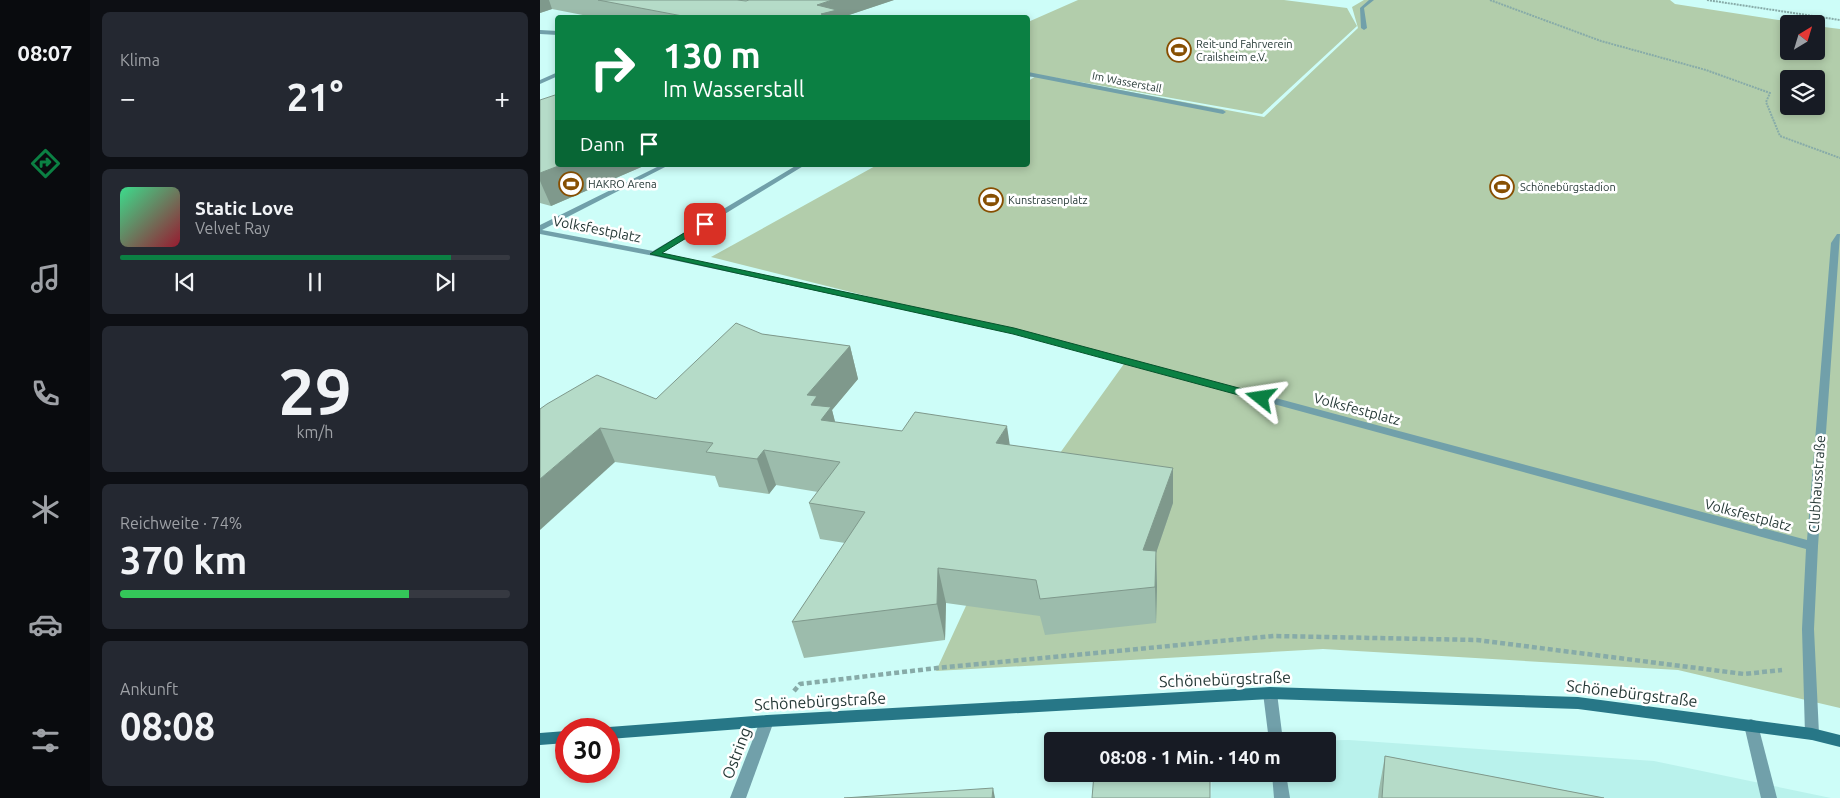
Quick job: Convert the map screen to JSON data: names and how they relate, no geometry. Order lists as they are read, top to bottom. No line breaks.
{"streets":{"main road":["Schönebürgstraße"],"street":["Im Wasserstall","Volksfestplatz","Clubhausstraße","Ostring"]},"crossings":[["Volksfestplatz","Clubhausstraße"],["Clubhausstraße","Schönebürgstraße"],["Schönebürgstraße","Ostring"]],"places":{"sports":["Reit-und Fahrverein Crailsheim e.V.","HAKRO Arena","Schönebürgstadion","Kunstrasenplatz"]},"north":"top right","page":{"tabs":"08:07","tile":["Klima",["29","km/h"],["Reichweite · 74%","370 km"],["Ankunft","08:08"]],"turn":["130 m","Im Wasserstall"],"heat":["−","21°","+"],"then":"Dann","song":["Static Love","Velvet Ray"],"limit":"30","trip":"08:08 · 1 Min. · 140 m"}}
